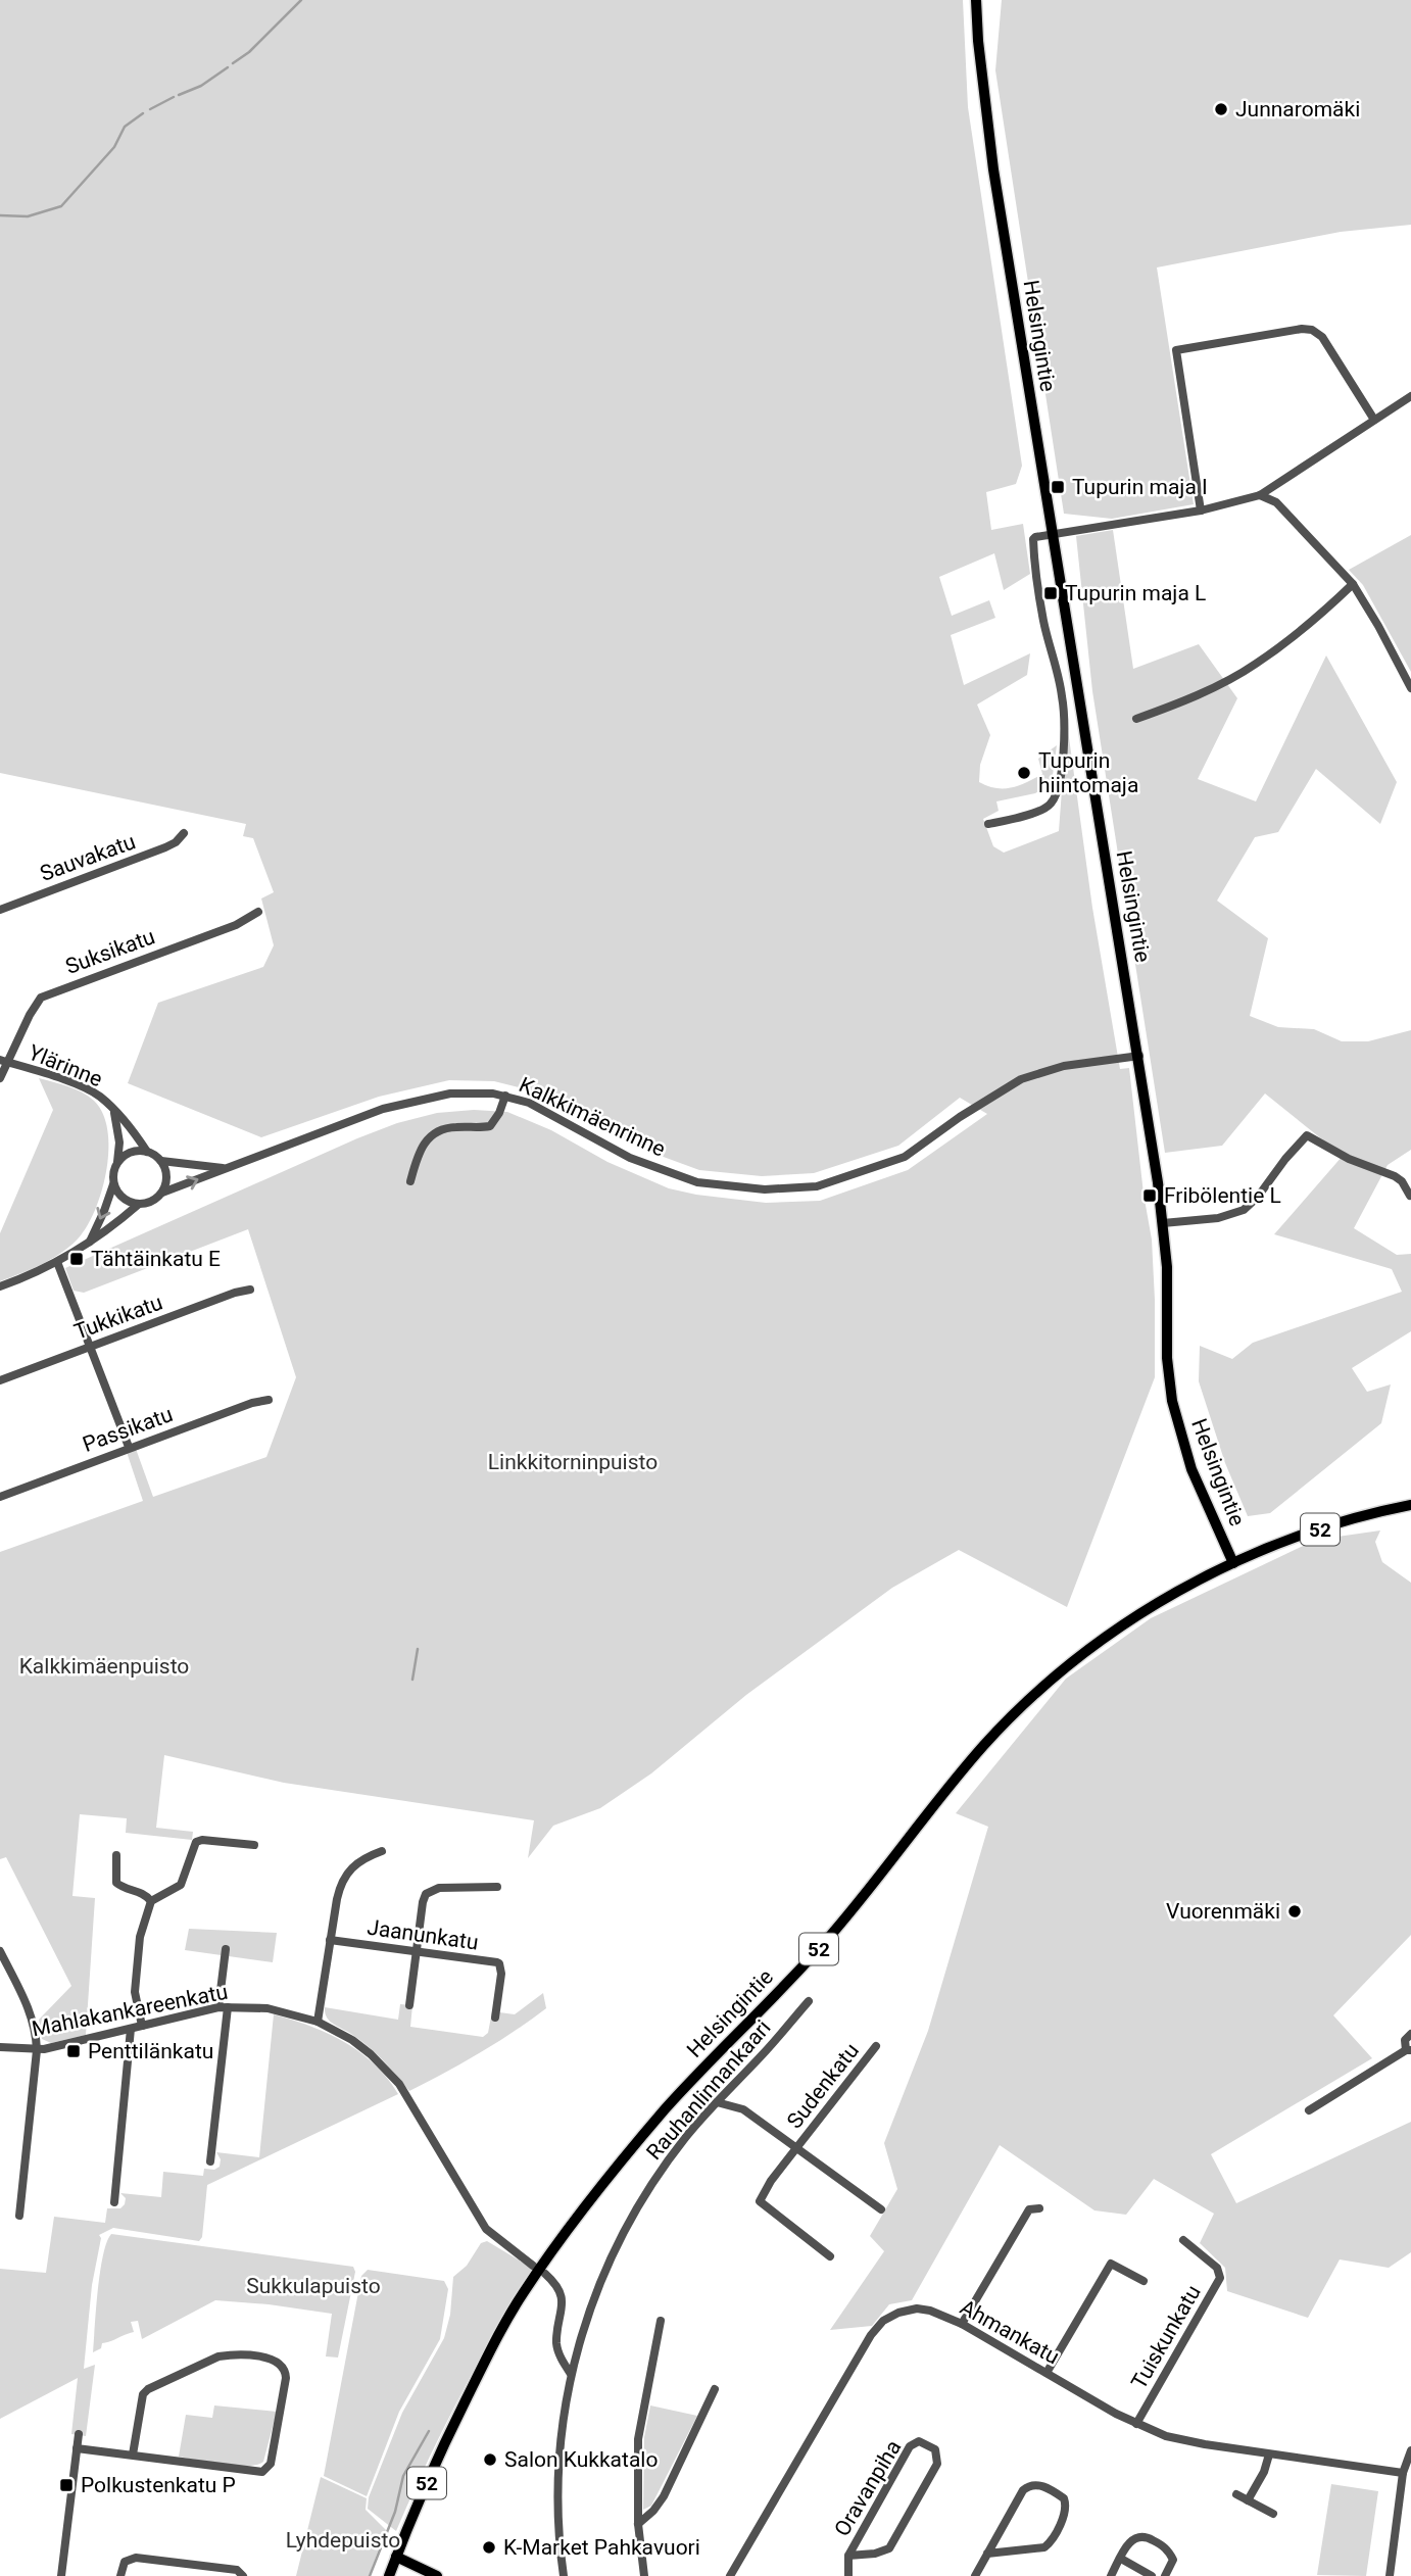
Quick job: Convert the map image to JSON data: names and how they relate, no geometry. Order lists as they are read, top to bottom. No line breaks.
{"streets":{"main road":["Helsingintie","52"],"street":["Sauvakatu","Suksikatu","Ylärinne","Kalkkimäenrinne","Tukkikatu","Passikatu","Jaanunkatu","Mahlakankareenkatu","Sudenkatu","Rauhanlinnankaari","Ahmankatu","Tuiskunkatu","Oravanpiha"]},"crossings":[["Helsingintie","Kalkkimäenrinne"],["Helsingintie","52"],["Suksikatu","Ylärinne"],["Ylärinne","Kalkkimäenrinne"],["Ahmankatu","Tuiskunkatu"]],"parks":["Linkkitorninpuisto","Kalkkimäenpuisto","Sukkulapuisto","Lyhdepuisto"],"places":{"other":["Junnaromäki","Tupurin hiintomaja","Vuorenmäki","Salon Kukkatalo","K-Market Pahkavuori"],"transit":["Tupurin maja I","Tupurin maja L","Fribölentie L","Tähtäinkatu E","Penttilänkatu","Polkustenkatu P"]}}
